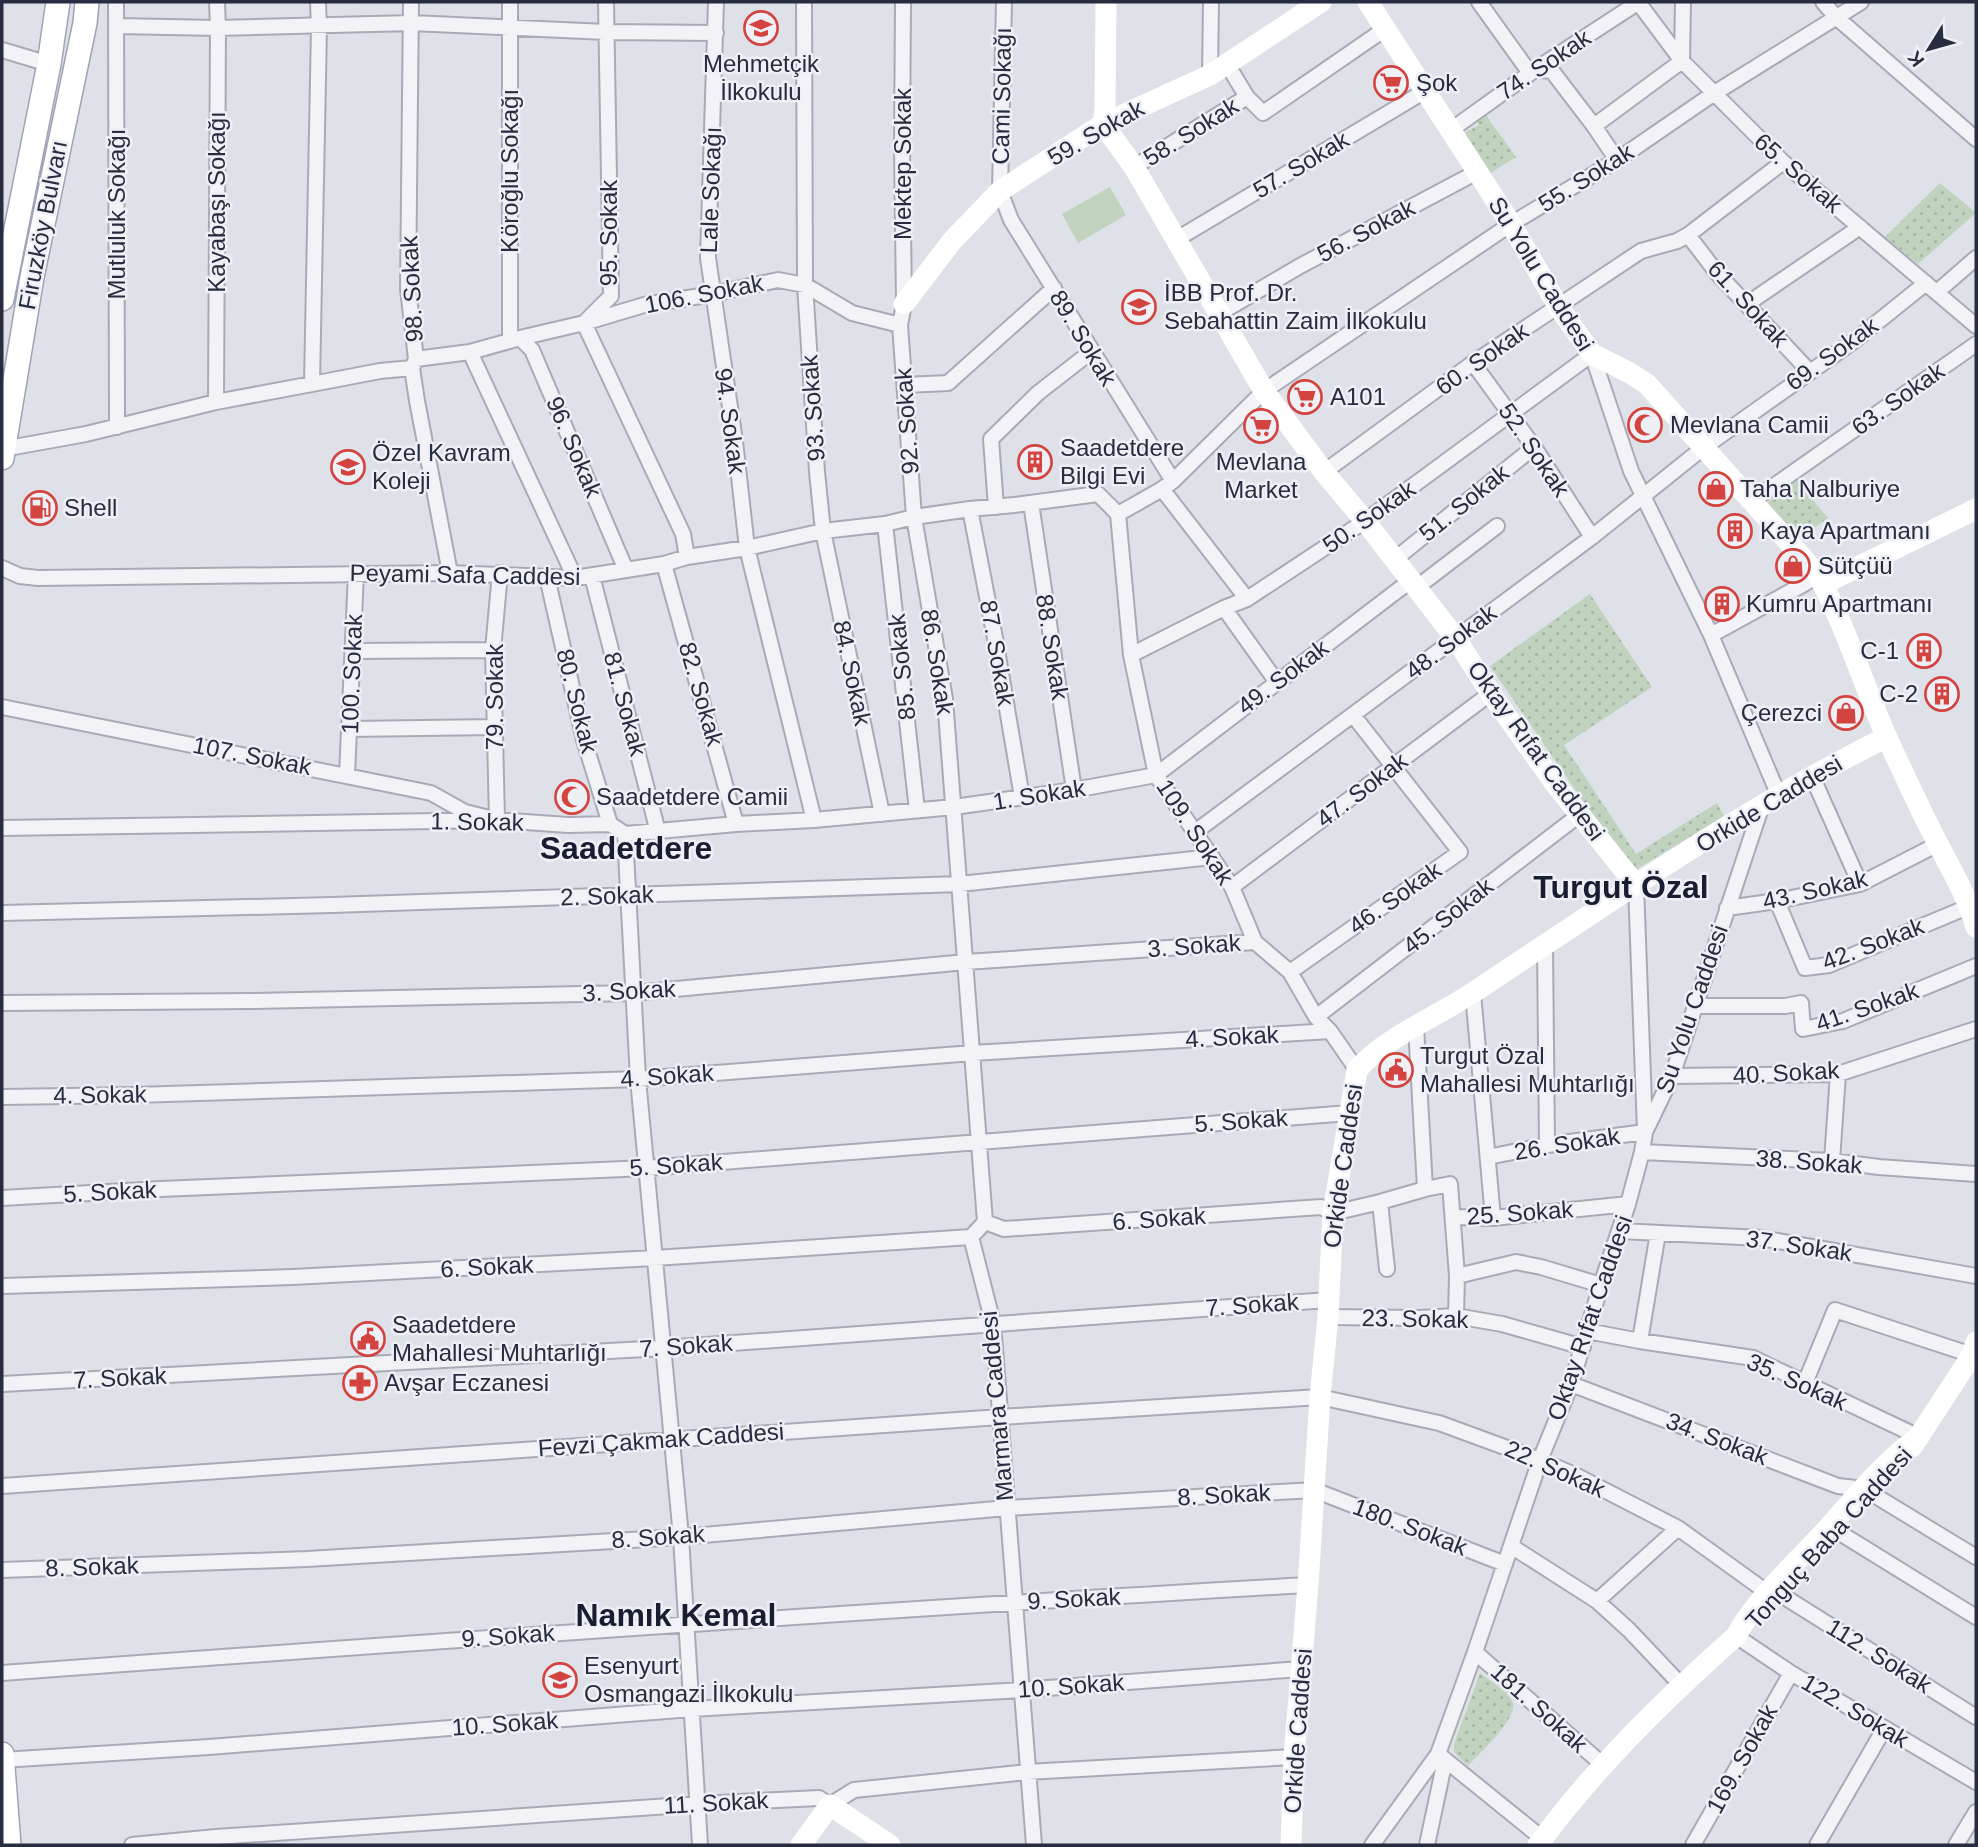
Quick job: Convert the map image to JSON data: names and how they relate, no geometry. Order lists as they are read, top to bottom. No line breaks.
{"streets":{"main road":["Firuzköy Bulvarı"],"street":["74. Sokak","Cami Sokağı","58. Sokak","59. Sokak","Mektep Sokak","57. Sokak","Köroğlu Sokağı","65. Sokak","55. Sokak","Lale Sokağı","Kayabaşı Sokağı","Mutluluk Sokağı","56. Sokak","95. Sokak","Su Yolu Caddesi","98. Sokak","106. Sokak","61. Sokak","89. Sokak","69. Sokak","60. Sokak","63. Sokak","93. Sokak","94. Sokak","92. Sokak","96. Sokak","52. Sokak","51. Sokak","50. Sokak","Peyami Safa Caddesi","48. Sokak","88. Sokak","87. Sokak","86. Sokak","85. Sokak","84. Sokak","100. Sokak","49. Sokak","82. Sokak","79. Sokak","80. Sokak","81. Sokak","Oktay Rıfat Caddesi","107. Sokak","47. Sokak","1. Sokak","Orkide Caddesi","109. Sokak","43. Sokak","2. Sokak","46. Sokak","45. Sokak","42. Sokak","3. Sokak","41. Sokak","4. Sokak","40. Sokak","5. Sokak","26. Sokak","38. Sokak","25. Sokak","6. Sokak","37. Sokak","7. Sokak","23. Sokak","35. Sokak","Marmara Caddesi","34. Sokak","Fevzi Çakmak Caddesi","22. Sokak","8. Sokak","180. Sokak","Tonguç Baba Caddesi","9. Sokak","112. Sokak","10. Sokak","181. Sokak","122. Sokak","169. Sokak","11. Sokak"]},"crossings":[["74. Sokak","65. Sokak"],["74. Sokak","Su Yolu Caddesi"],["Cami Sokağı","59. Sokak"],["Cami Sokağı","89. Sokak"],["58. Sokak","Su Yolu Caddesi"],["58. Sokak","Oktay Rıfat Caddesi"],["59. Sokak","Mektep Sokak"],["59. Sokak","89. Sokak"],["59. Sokak","Oktay Rıfat Caddesi"],["Mektep Sokak","106. Sokak"],["Mektep Sokak","92. Sokak"],["57. Sokak","Su Yolu Caddesi"],["57. Sokak","Oktay Rıfat Caddesi"],["Köroğlu Sokağı","106. Sokak"],["Köroğlu Sokağı","96. Sokak"],["65. Sokak","55. Sokak"],["65. Sokak","69. Sokak"],["65. Sokak","60. Sokak"],["55. Sokak","Su Yolu Caddesi"],["55. Sokak","89. Sokak"],["55. Sokak","Peyami Safa Caddesi"],["55. Sokak","Oktay Rıfat Caddesi"],["55. Sokak","109. Sokak"],["Lale Sokağı","106. Sokak"],["Lale Sokağı","94. Sokak"],["Kayabaşı Sokağı","106. Sokak"],["Mutluluk Sokağı","106. Sokak"],["56. Sokak","Su Yolu Caddesi"],["56. Sokak","Oktay Rıfat Caddesi"],["95. Sokak","106. Sokak"],["Su Yolu Caddesi","60. Sokak"],["Su Yolu Caddesi","50. Sokak"],["Su Yolu Caddesi","48. Sokak"],["Su Yolu Caddesi","Oktay Rıfat Caddesi"],["Su Yolu Caddesi","Orkide Caddesi"],["Su Yolu Caddesi","43. Sokak"],["Su Yolu Caddesi","41. Sokak"],["Su Yolu Caddesi","40. Sokak"],["Su Yolu Caddesi","26. Sokak"],["98. Sokak","106. Sokak"],["98. Sokak","Peyami Safa Caddesi"],["106. Sokak","93. Sokak"],["106. Sokak","94. Sokak"],["106. Sokak","92. Sokak"],["106. Sokak","96. Sokak"],["61. Sokak","69. Sokak"],["61. Sokak","60. Sokak"],["89. Sokak","50. Sokak"],["69. Sokak","48. Sokak"],["60. Sokak","52. Sokak"],["60. Sokak","Oktay Rıfat Caddesi"],["93. Sokak","Peyami Safa Caddesi"],["93. Sokak","84. Sokak"],["94. Sokak","Peyami Safa Caddesi"],["94. Sokak","1. Sokak"],["92. Sokak","Peyami Safa Caddesi"],["92. Sokak","86. Sokak"],["96. Sokak","Peyami Safa Caddesi"],["52. Sokak","51. Sokak"],["52. Sokak","50. Sokak"],["52. Sokak","48. Sokak"],["51. Sokak","Oktay Rıfat Caddesi"],["50. Sokak","Oktay Rıfat Caddesi"],["50. Sokak","109. Sokak"],["Peyami Safa Caddesi","88. Sokak"],["Peyami Safa Caddesi","87. Sokak"],["Peyami Safa Caddesi","86. Sokak"],["Peyami Safa Caddesi","85. Sokak"],["Peyami Safa Caddesi","84. Sokak"],["Peyami Safa Caddesi","100. Sokak"],["Peyami Safa Caddesi","82. Sokak"],["Peyami Safa Caddesi","79. Sokak"],["Peyami Safa Caddesi","80. Sokak"],["Peyami Safa Caddesi","81. Sokak"],["Peyami Safa Caddesi","109. Sokak"],["48. Sokak","Oktay Rıfat Caddesi"],["48. Sokak","109. Sokak"],["48. Sokak","46. Sokak"],["88. Sokak","1. Sokak"],["87. Sokak","1. Sokak"],["86. Sokak","1. Sokak"],["85. Sokak","1. Sokak"],["84. Sokak","1. Sokak"],["100. Sokak","107. Sokak"],["49. Sokak","Oktay Rıfat Caddesi"],["49. Sokak","1. Sokak"],["49. Sokak","109. Sokak"],["82. Sokak","1. Sokak"],["79. Sokak","107. Sokak"],["79. Sokak","1. Sokak"],["80. Sokak","1. Sokak"],["81. Sokak","1. Sokak"],["Oktay Rıfat Caddesi","47. Sokak"],["Oktay Rıfat Caddesi","Orkide Caddesi"],["Oktay Rıfat Caddesi","45. Sokak"],["Oktay Rıfat Caddesi","26. Sokak"],["Oktay Rıfat Caddesi","38. Sokak"],["Oktay Rıfat Caddesi","25. Sokak"],["Oktay Rıfat Caddesi","37. Sokak"],["Oktay Rıfat Caddesi","23. Sokak"],["Oktay Rıfat Caddesi","35. Sokak"],["Oktay Rıfat Caddesi","34. Sokak"],["Oktay Rıfat Caddesi","22. Sokak"],["Oktay Rıfat Caddesi","180. Sokak"],["Oktay Rıfat Caddesi","181. Sokak"],["107. Sokak","1. Sokak"],["47. Sokak","109. Sokak"],["47. Sokak","46. Sokak"],["1. Sokak","109. Sokak"],["Orkide Caddesi","109. Sokak"],["Orkide Caddesi","5. Sokak"],["Orkide Caddesi","6. Sokak"],["Orkide Caddesi","7. Sokak"],["Orkide Caddesi","23. Sokak"],["Orkide Caddesi","Fevzi Çakmak Caddesi"],["Orkide Caddesi","22. Sokak"],["Orkide Caddesi","8. Sokak"],["Orkide Caddesi","180. Sokak"],["Orkide Caddesi","9. Sokak"],["Orkide Caddesi","10. Sokak"],["109. Sokak","2. Sokak"],["109. Sokak","46. Sokak"],["109. Sokak","45. Sokak"],["109. Sokak","3. Sokak"],["109. Sokak","4. Sokak"],["43. Sokak","42. Sokak"],["25. Sokak","6. Sokak"],["6. Sokak","Marmara Caddesi"],["7. Sokak","23. Sokak"],["7. Sokak","Marmara Caddesi"],["35. Sokak","Tonguç Baba Caddesi"],["Marmara Caddesi","Fevzi Çakmak Caddesi"],["Marmara Caddesi","8. Sokak"],["Marmara Caddesi","9. Sokak"],["Marmara Caddesi","10. Sokak"],["34. Sokak","Tonguç Baba Caddesi"],["Fevzi Çakmak Caddesi","22. Sokak"],["22. Sokak","Tonguç Baba Caddesi"],["22. Sokak","112. Sokak"],["8. Sokak","180. Sokak"],["Tonguç Baba Caddesi","112. Sokak"],["Tonguç Baba Caddesi","181. Sokak"],["Tonguç Baba Caddesi","122. Sokak"],["122. Sokak","169. Sokak"]],"districts":["Saadetdere","Turgut Özal","Namık Kemal"],"places":{"school or university":["Mehmetçik İlkokulu","İBB Prof. Dr. Sebahattin Zaim İlkokulu","Özel Kavram Koleji","Esenyurt Osmangazi İlkokulu"],"supermarket":["Şok","A101","Mevlana Market"],"mosque":["Mevlana Camii","Saadetdere Camii"],"building":["Saadetdere Bilgi Evi","Kaya Apartmanı","Kumru Apartmanı","C-1","C-2"],"shop":["Taha Nalburiye","Sütçüü","Çerezci"],"fuel station":["Shell"],"public building":["Turgut Özal Mahallesi Muhtarlığı","Saadetdere Mahallesi Muhtarlığı"],"pharmacy":["Avşar Eczanesi"]},"north":"bottom left"}
